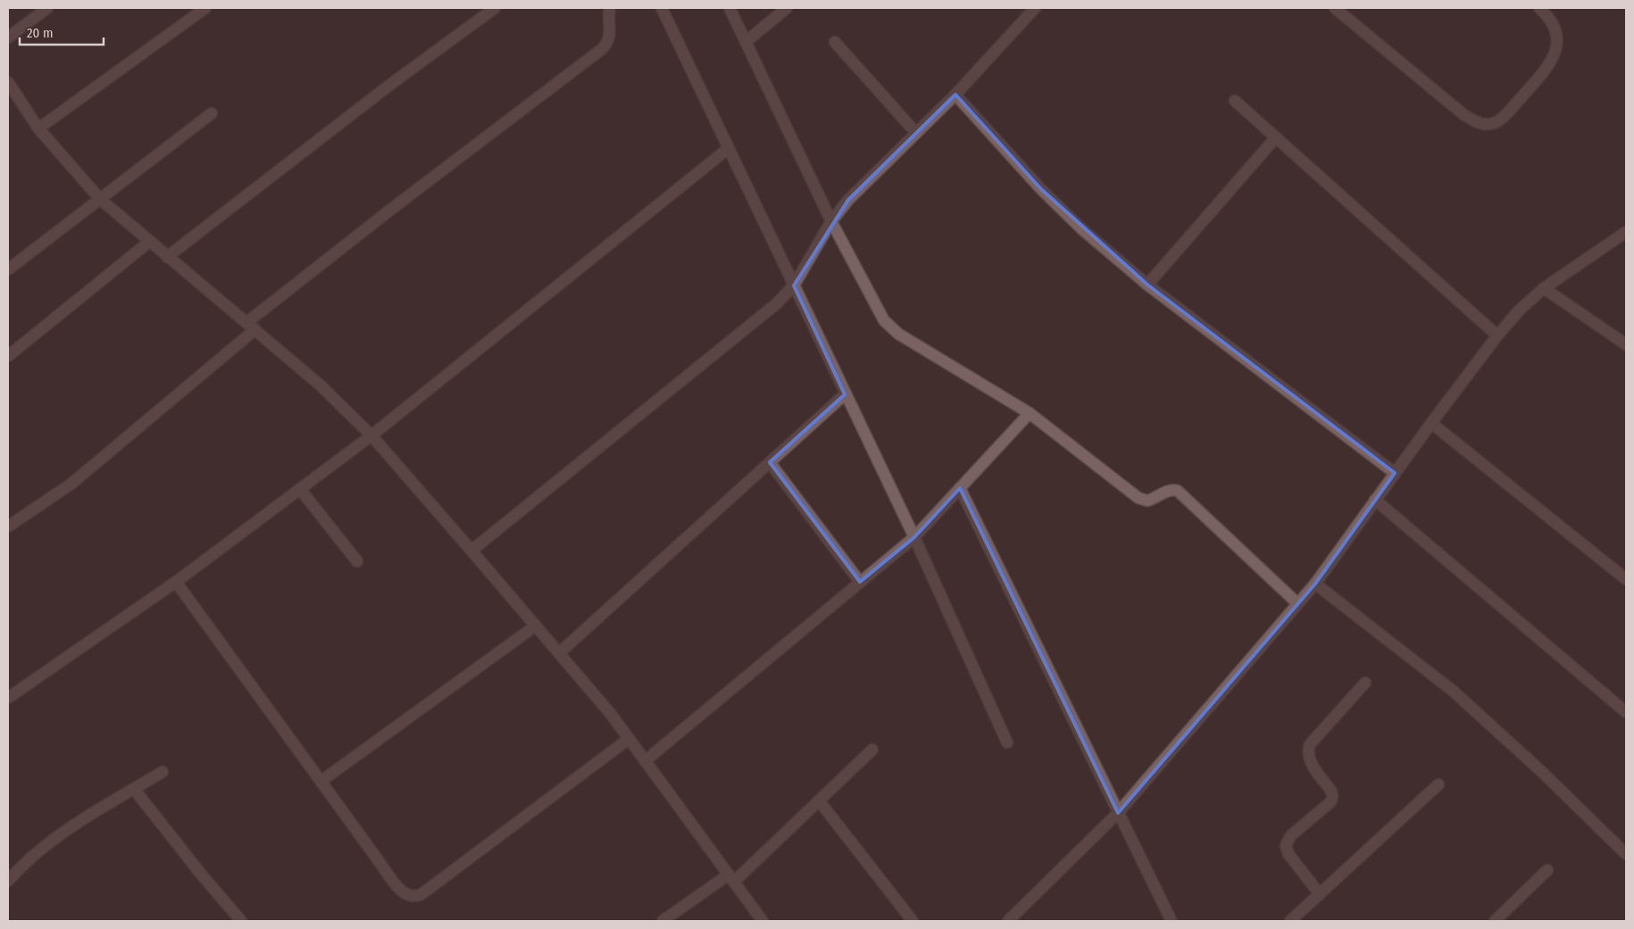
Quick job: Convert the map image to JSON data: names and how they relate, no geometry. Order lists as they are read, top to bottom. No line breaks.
{"scale_bar":"20 m"}
